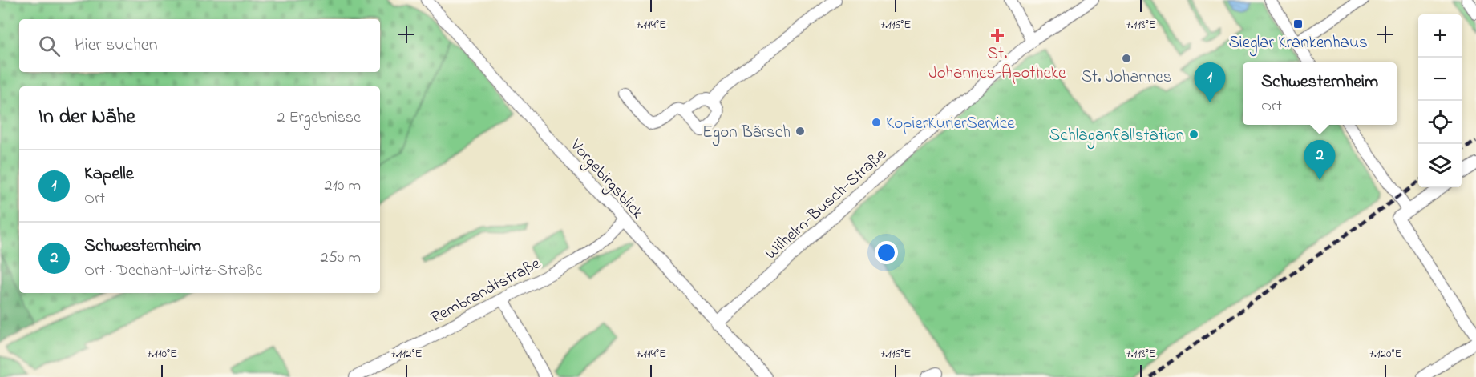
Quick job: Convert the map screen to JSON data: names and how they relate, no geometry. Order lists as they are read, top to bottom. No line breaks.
{"streets":{"street":["Vorgebirgsblick","Wilhelm-Busch-Straße","Rembrandtstraße"]},"crossings":[["Vorgebirgsblick","Wilhelm-Busch-Straße"],["Vorgebirgsblick","Rembrandtstraße"]],"places":{"transit":["Sieglar Krankenhaus"],"health":["St. Johannes-Apotheke"],"other":["St. Johannes","KopierKurierService","Egon Bärsch","Schlaganfallstation"]},"page":{"map_buttons":["+","−"],"search":"Hier suchen","pins":["1","2"],"popup":["Schwesternheim","Ort"],"heading":["In der Nähe","2 Ergebnisse"],"list":[{"mark":"1","name":"Kapelle","note":"Ort","value":"210 m"},{"mark":"2","name":"Schwesternheim","note":"Ort · Dechant-Wirtz-Straße","value":"250 m"}]},"coordinates":["7.114°E","7.116°E","7.118°E","7.110°E","7.112°E","7.120°E"]}
